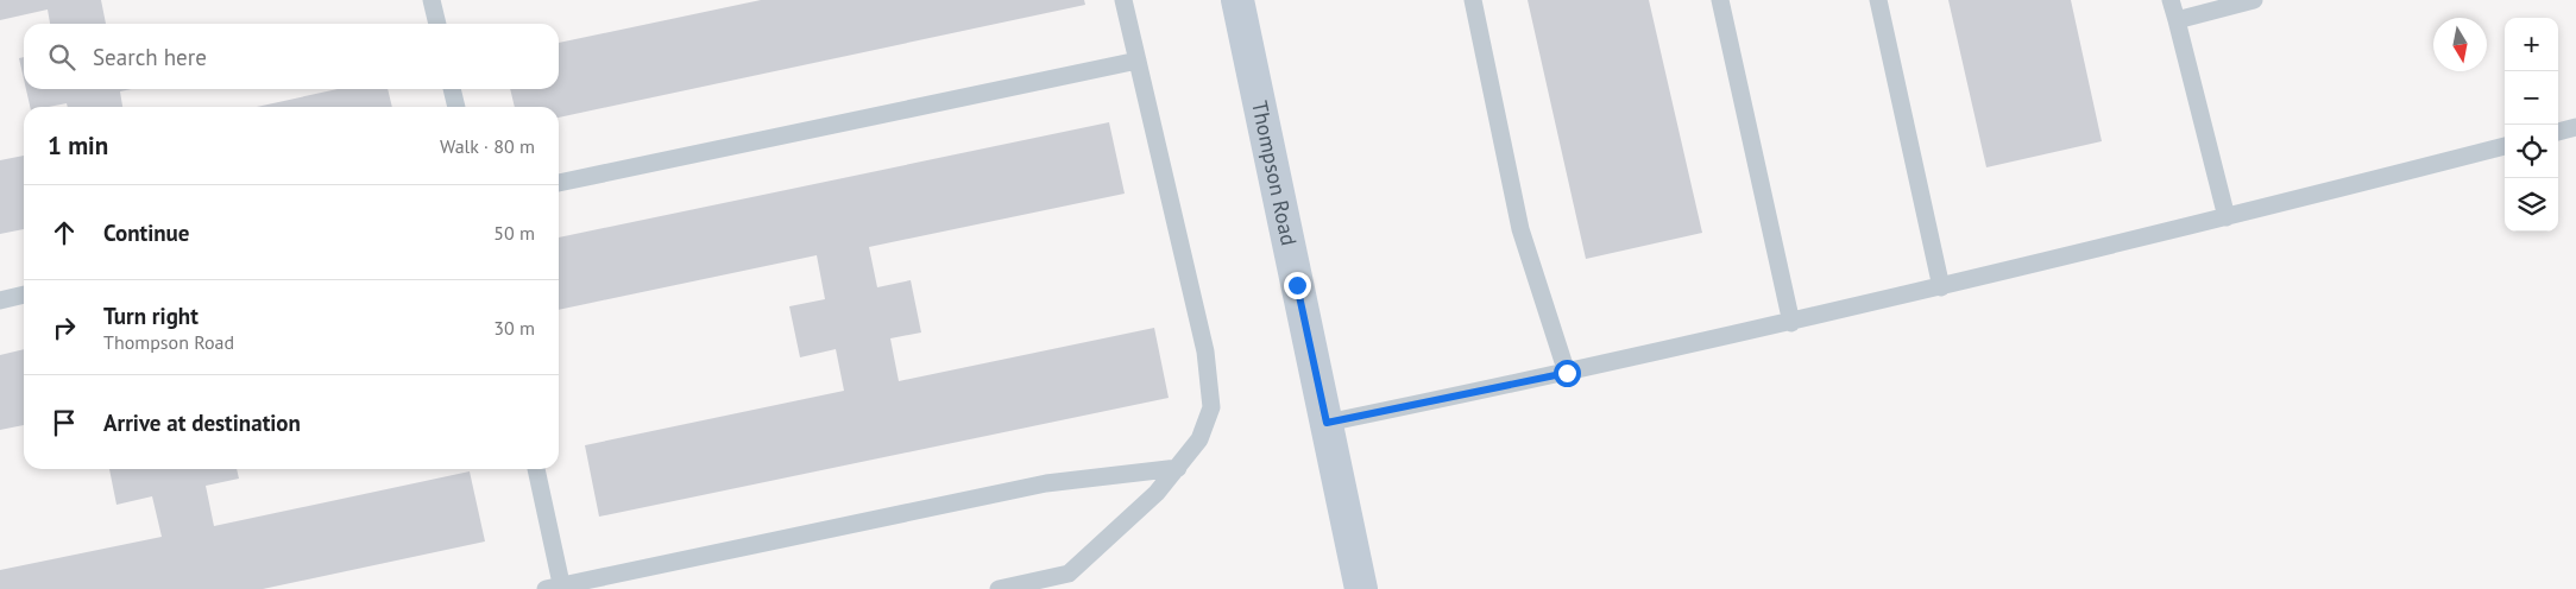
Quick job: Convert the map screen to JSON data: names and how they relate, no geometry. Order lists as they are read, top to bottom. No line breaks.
{"streets":{"main road":["Thompson Road"]},"north":"bottom","page":{"map_buttons":["+","−"],"search":"Search here","heading":["1 min","Walk · 80 m"],"list":[["Continue","50 m"],["Turn right","Thompson Road","30 m"],"Arrive at destination"]}}
